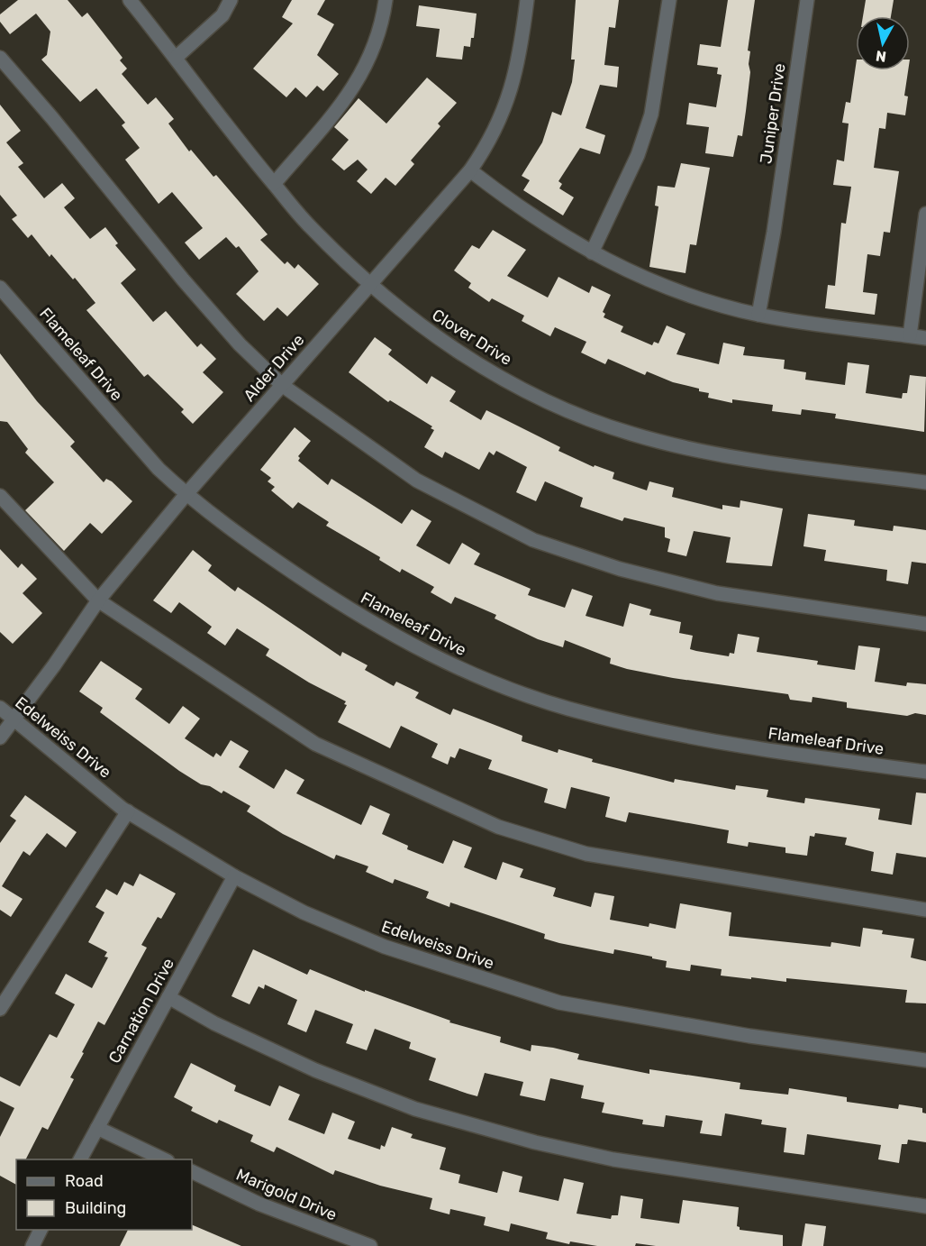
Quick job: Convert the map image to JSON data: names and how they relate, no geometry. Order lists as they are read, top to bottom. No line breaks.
{"streets":{"street":["Juniper Drive","Clover Drive","Flameleaf Drive","Alder Drive","Edelweiss Drive","Carnation Drive","Marigold Drive"]},"crossings":[["Clover Drive","Alder Drive"],["Flameleaf Drive","Alder Drive"],["Alder Drive","Edelweiss Drive"],["Edelweiss Drive","Carnation Drive"]],"legend":["Road","Building"],"north":"bottom"}
